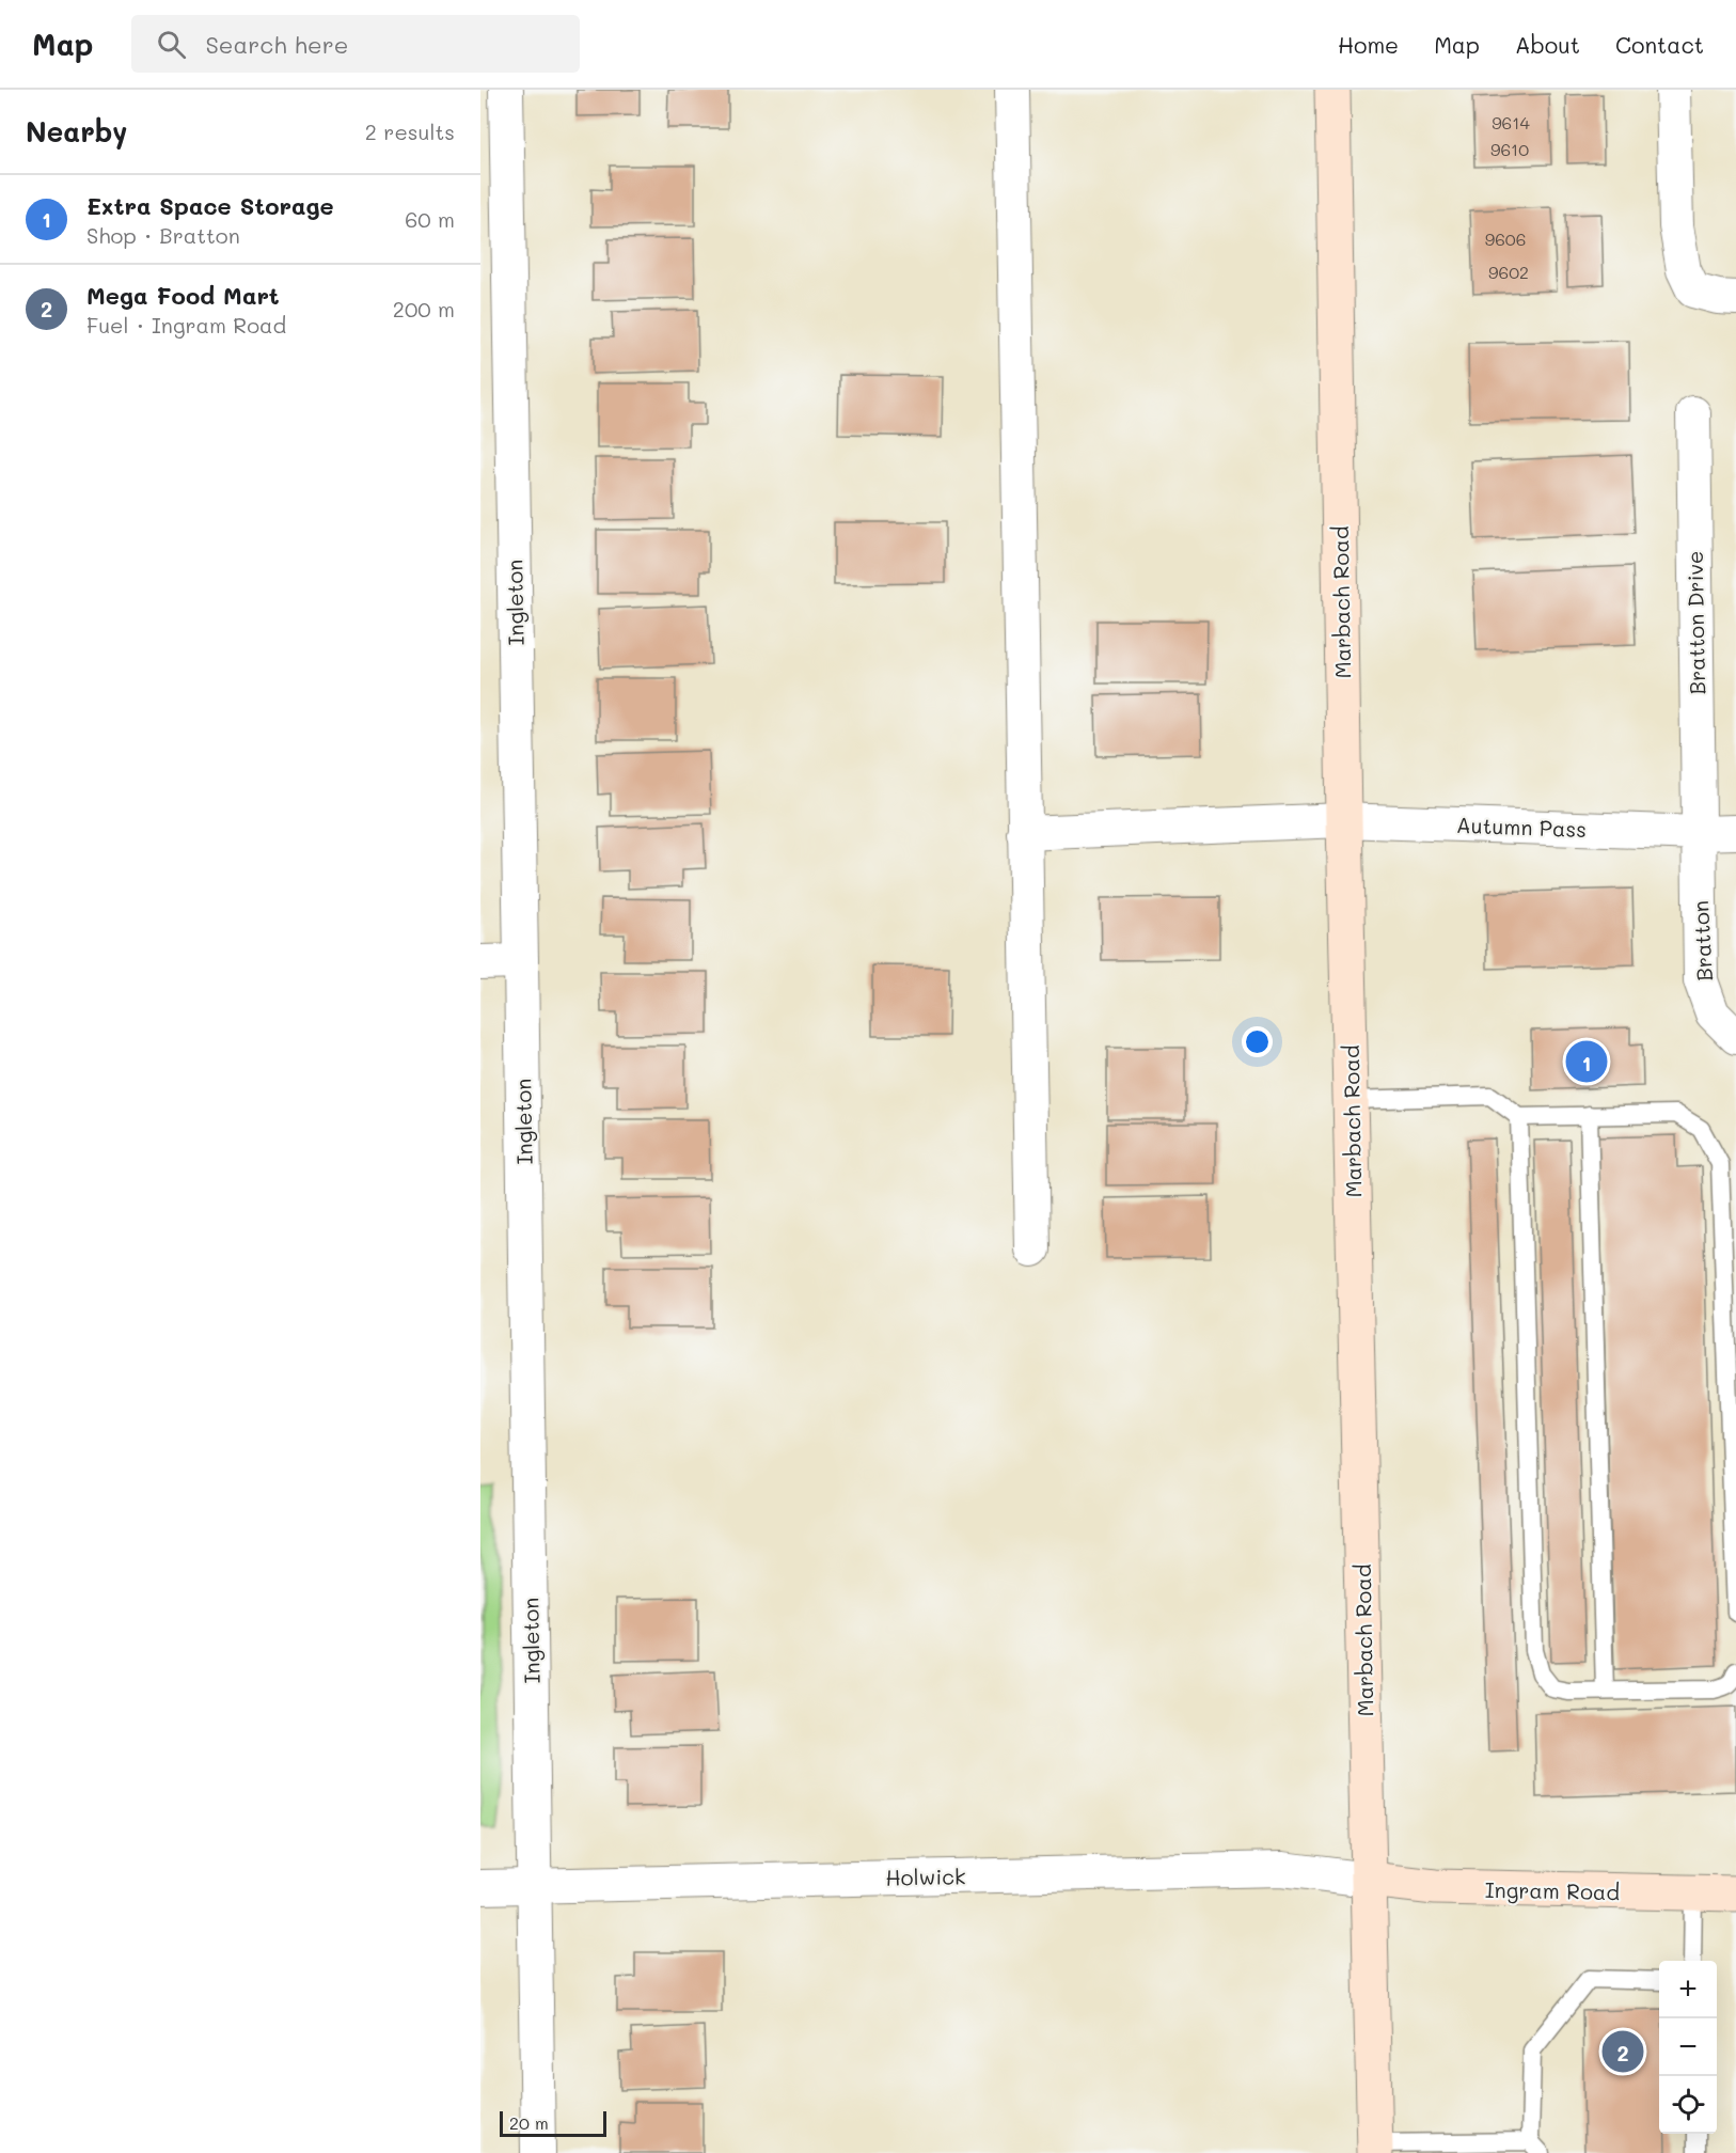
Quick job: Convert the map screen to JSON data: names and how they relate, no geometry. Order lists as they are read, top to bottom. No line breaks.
{"streets":{"main road":["Marbach Road","Ingram Road"],"street":["Ingleton","Bratton Drive","Autumn Pass","Bratton","Holwick"]},"crossings":[["Ingleton","Holwick"],["Marbach Road","Autumn Pass"],["Marbach Road","Holwick"],["Marbach Road","Ingram Road"],["Bratton Drive","Autumn Pass"],["Bratton Drive","Bratton"],["Autumn Pass","Bratton"],["Holwick","Ingram Road"]],"house_numbers":["9614","9610","9606","9602"],"scale_bar":"20 m","page":{"header":"Map","search":"Search here","nav":["Home","Map","About","Contact"],"heading":["Nearby","2 results"],"list":[{"mark":"1","name":"Extra Space Storage","note":"Shop · Bratton","value":"60 m"},{"mark":"2","name":"Mega Food Mart","note":"Fuel · Ingram Road","value":"200 m"}],"pins":["1","2"],"map_buttons":["+","−"],"scale":"20 m"}}
